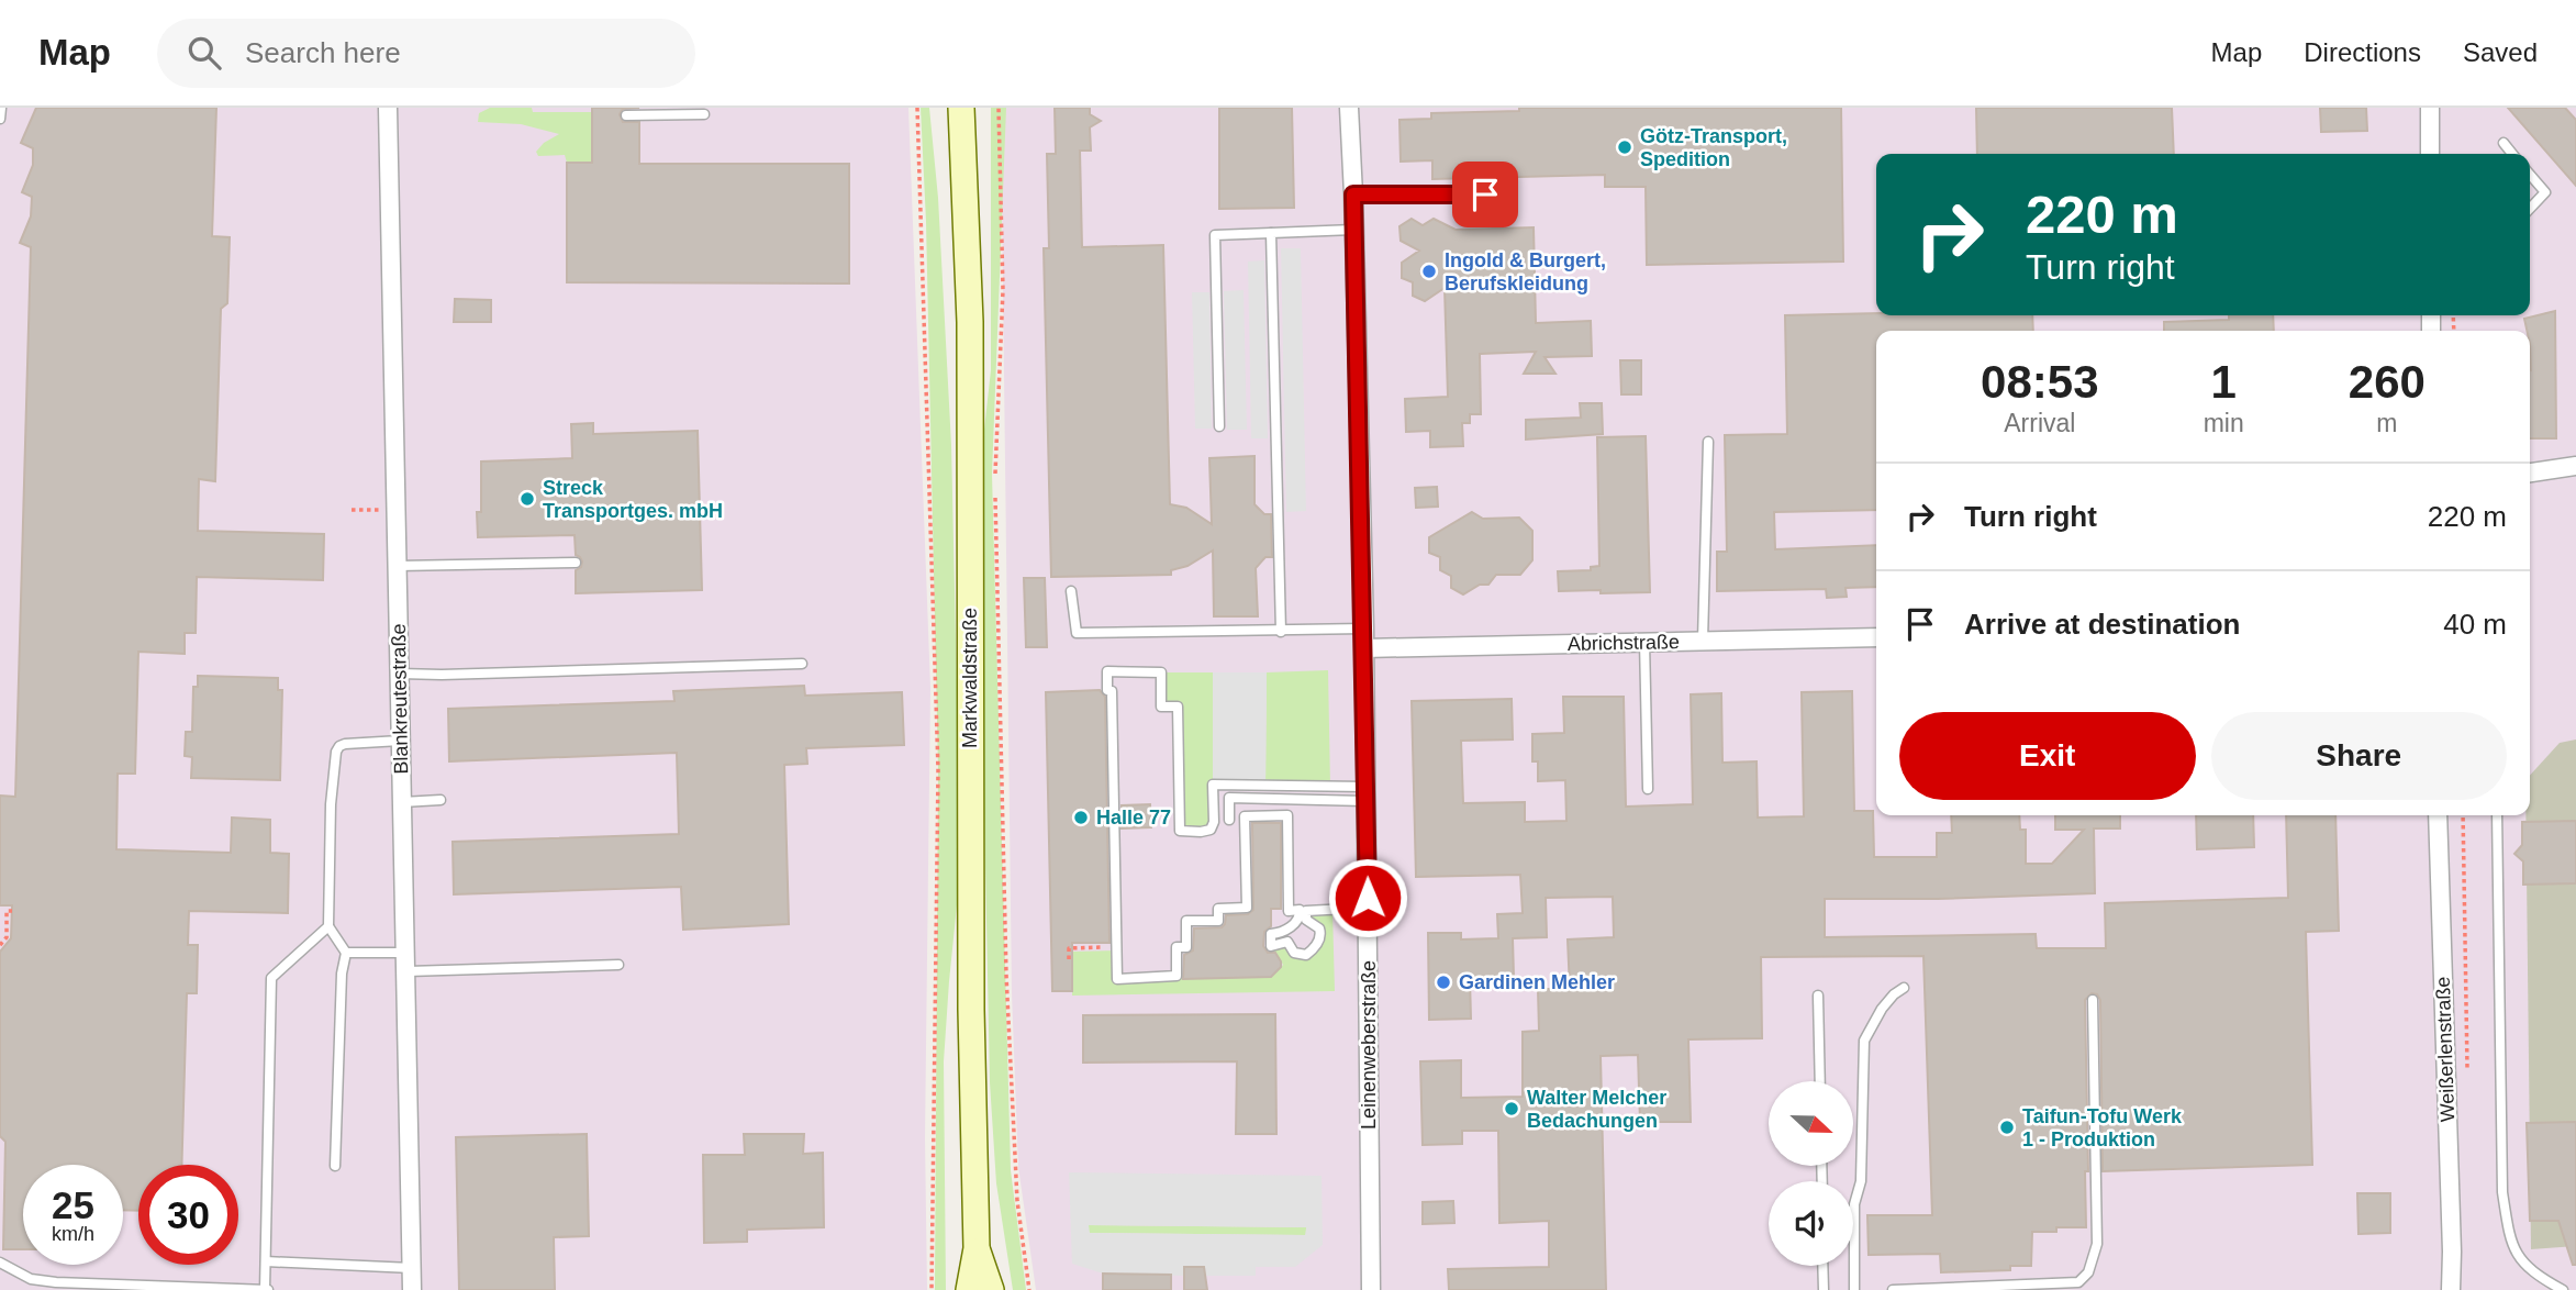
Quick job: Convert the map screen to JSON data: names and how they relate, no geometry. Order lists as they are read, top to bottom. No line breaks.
{"streets":{"main road":["Markwaldstraße"],"street":["Abrichstraße","Blankreutestraße","Leinenweberstraße","Weißerlenstraße"]},"crossings":[["Abrichstraße","Leinenweberstraße"]],"places":["Götz-Transport, Spedition","Ingold & Burgert, Berufskleidung","Streck Transportges. mbH","Halle 77","Gardinen Mehler","Walter Melcher Bedachungen","Taifun-Tofu Werk 1 - Produktion"],"north":"right","page":{"header":"Map","search":"Search here","nav":["Map","Directions","Saved"],"turn":["220 m","Turn right"],"eta":["08:53","Arrival","1","min","260","m"],"list":[{"name":"Turn right","value":"220 m"},{"name":"Arrive at destination","value":"40 m"}],"buttons":["Exit","Share"],"speed":"25 km/h","limit":"30"}}
